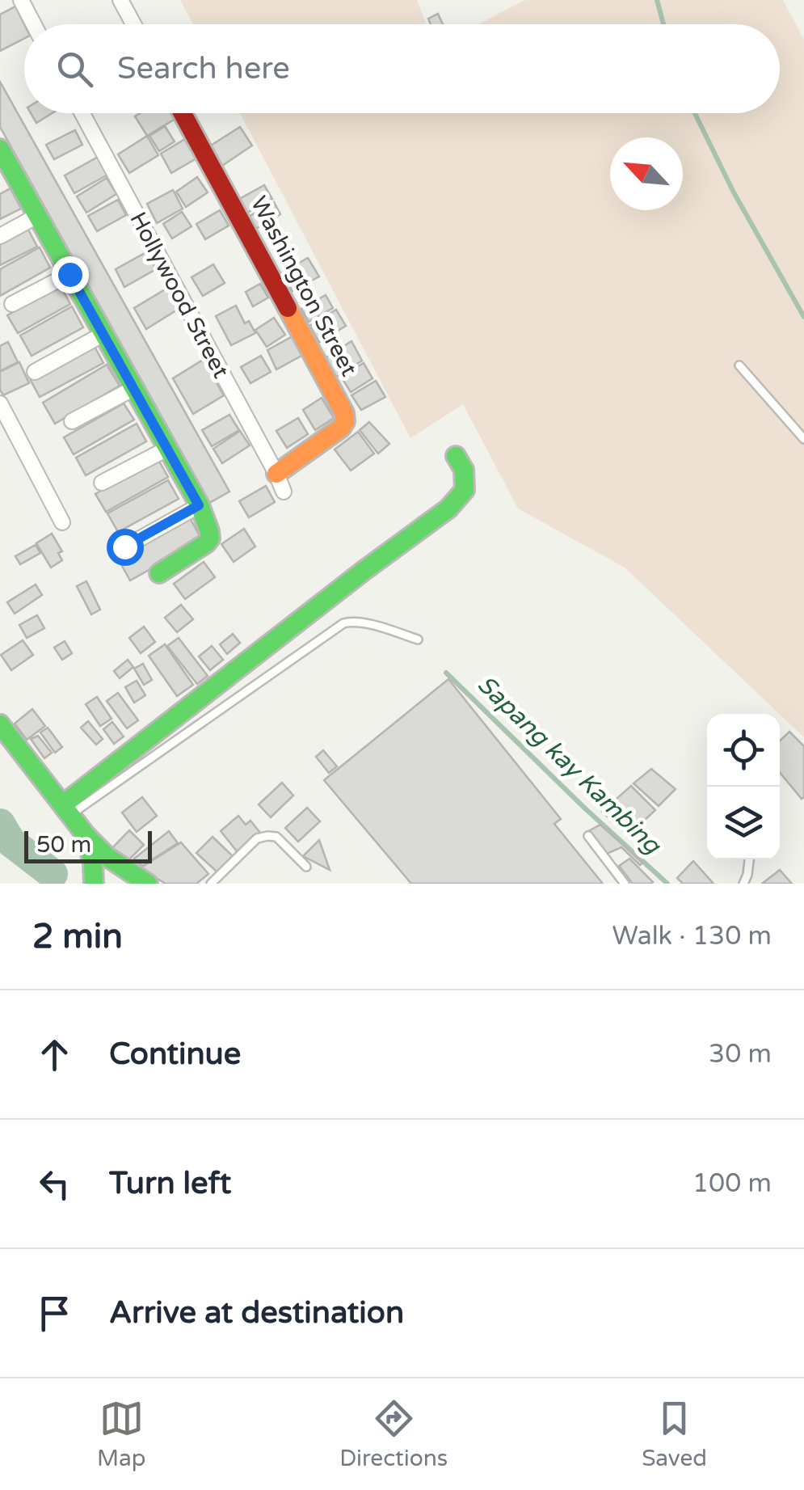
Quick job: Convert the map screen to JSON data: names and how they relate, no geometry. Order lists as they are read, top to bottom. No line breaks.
{"streets":{"street":["Washington Street","Hollywood Street"]},"crossings":[["Washington Street","Hollywood Street"]],"water":["Sapang kay Kambing"],"scale_bar":"50 m","north":"top left","page":{"search":"Search here","scale":"50 m","heading":["2 min","Walk · 130 m"],"list":[["Continue","30 m"],["Turn left","100 m"],"Arrive at destination"],"nav":["Map","Directions","Saved"]}}
